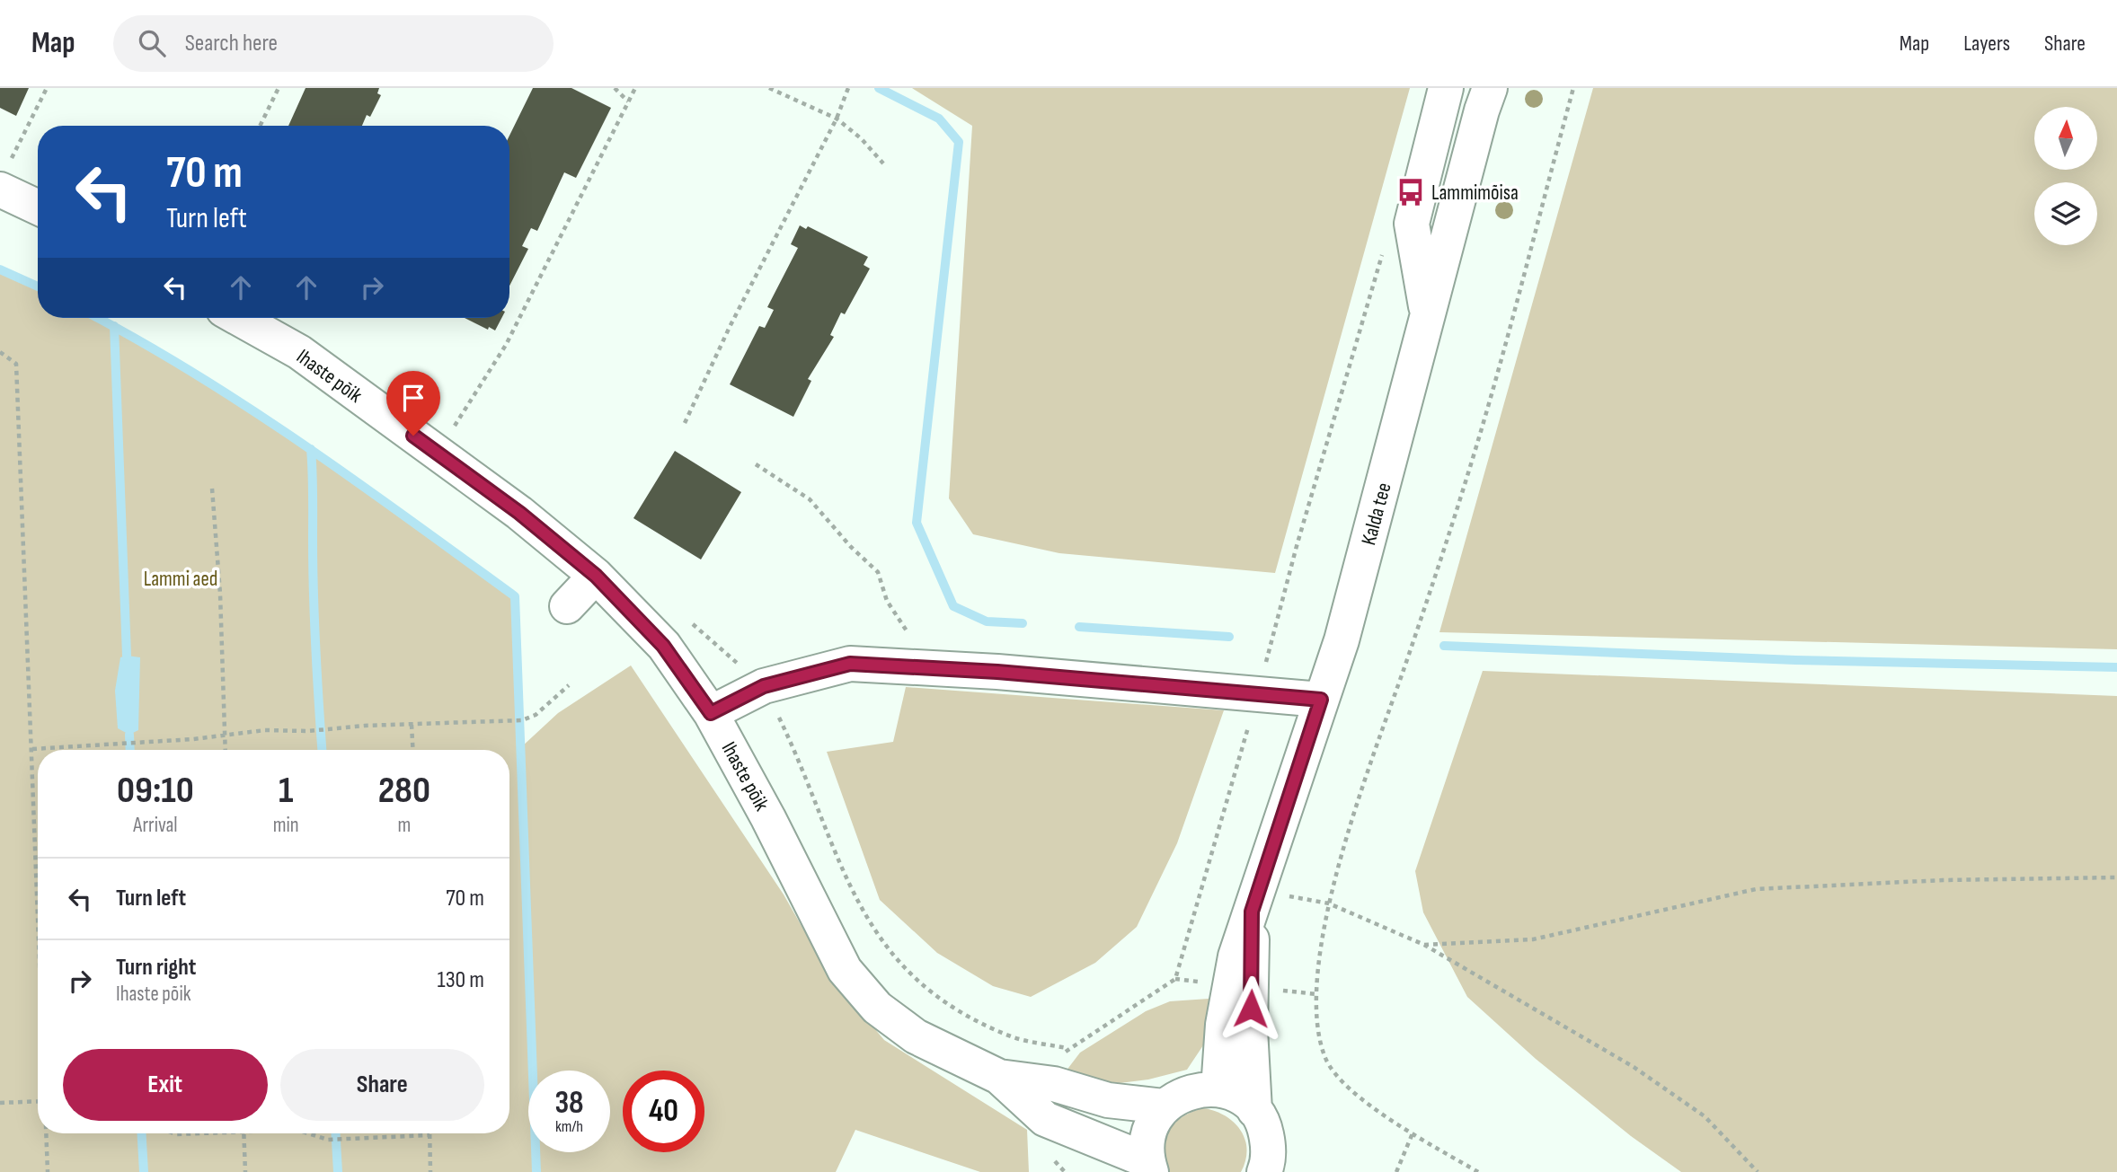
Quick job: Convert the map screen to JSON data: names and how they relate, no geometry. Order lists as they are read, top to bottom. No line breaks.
{"streets":{"street":["Ihaste põik","Kalda tee"]},"parks":["Lammi aed"],"places":{"bus stop":["Lammimõisa"]},"north":"top","page":{"header":"Map","search":"Search here","nav":["Map","Layers","Share"],"turn":["70 m","Turn left"],"eta":["09:10","Arrival","1","min","280","m"],"list":[{"name":"Turn left","value":"70 m"},{"name":"Turn right","note":"Ihaste põik","value":"130 m"}],"buttons":["Exit","Share"],"speed":"38 km/h","limit":"40"}}
